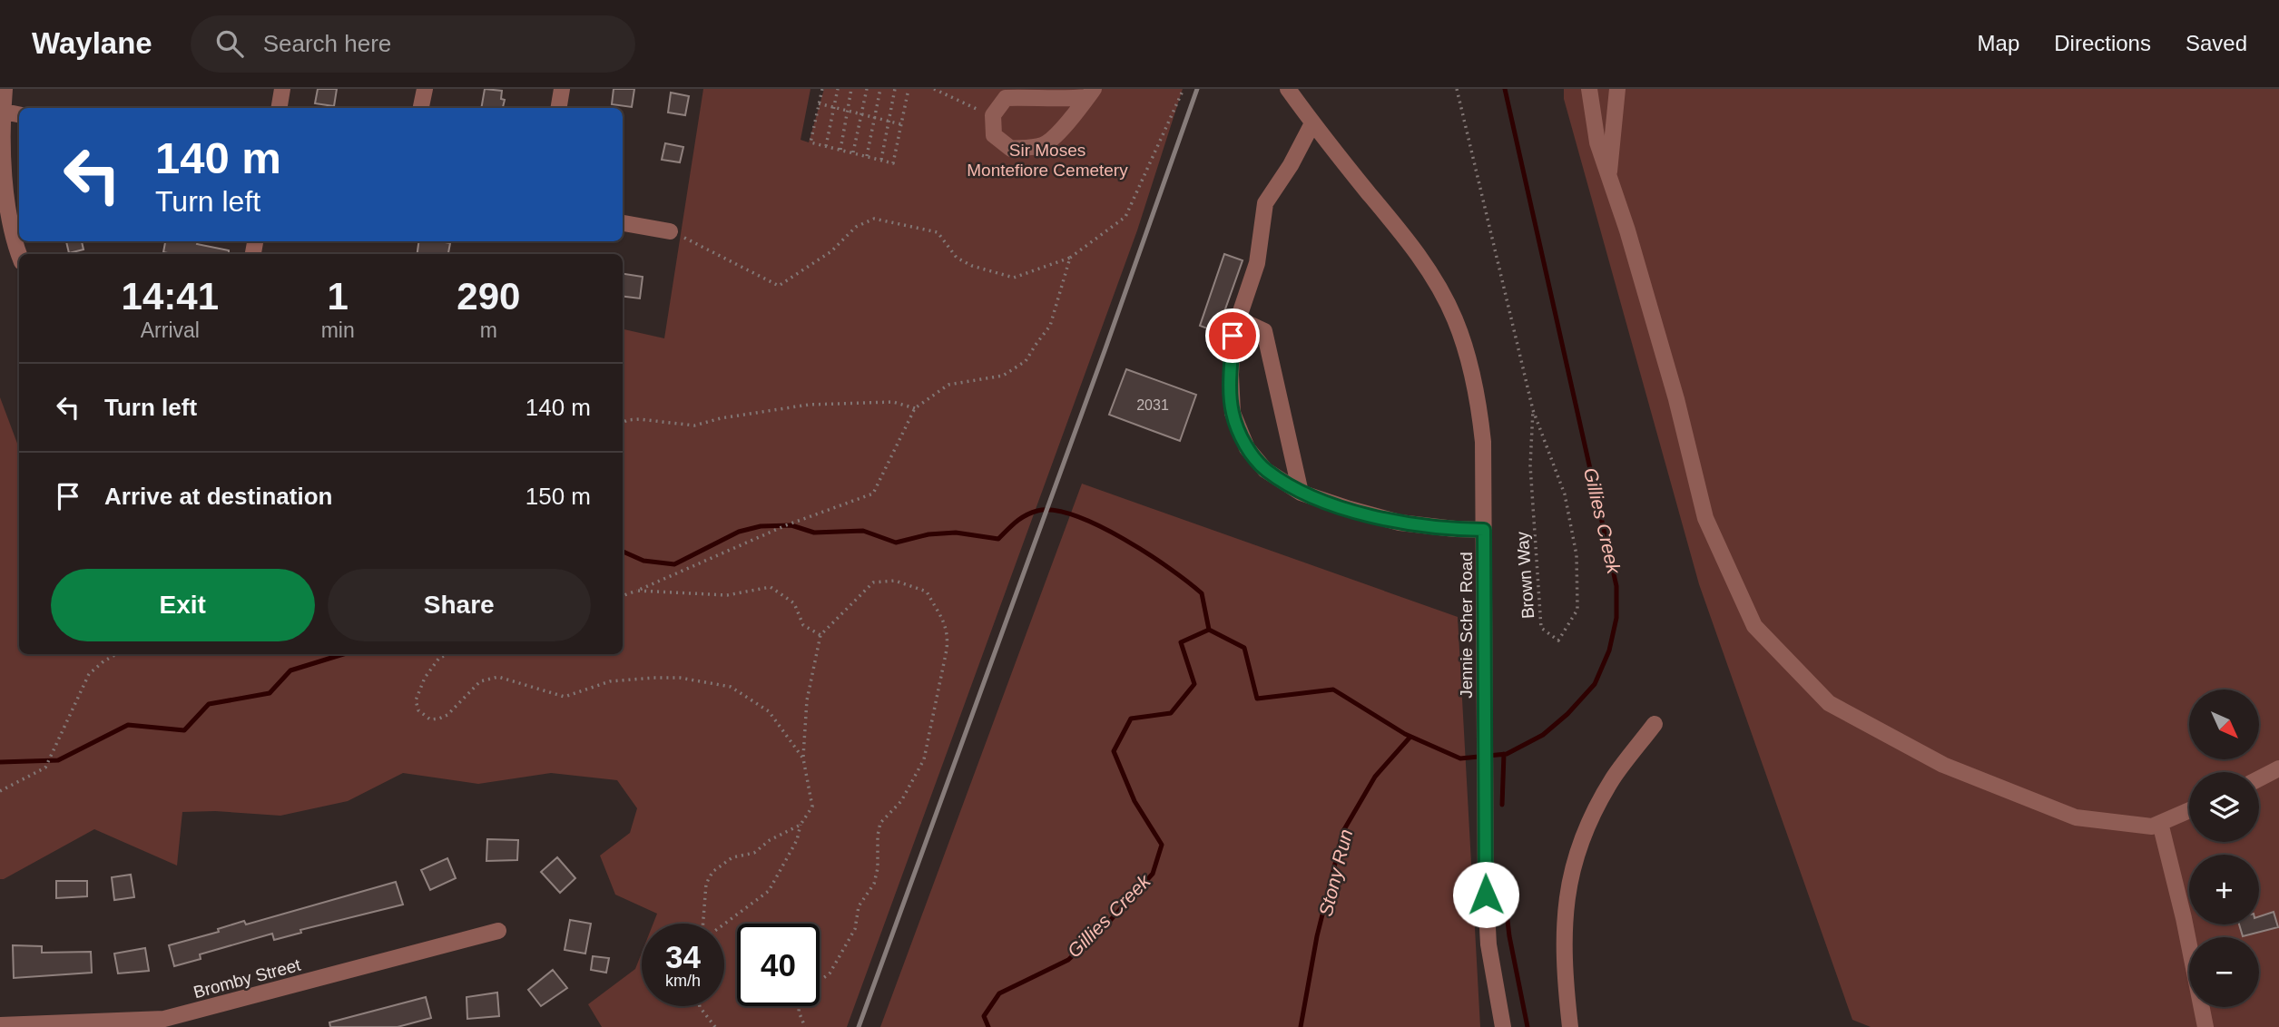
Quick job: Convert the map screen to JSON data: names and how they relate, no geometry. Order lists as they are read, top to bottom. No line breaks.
{"streets":{"street":["Jennie Scher Road","Bromby Street"],"path":["Brown Way"]},"water":["Gillies Creek","Stony Run"],"parks":["Sir Moses Montefiore Cemetery"],"house_numbers":["2031"],"north":"bottom right","page":{"header":"Waylane","search":"Search here","nav":["Map","Directions","Saved"],"turn":["140 m","Turn left"],"eta":["14:41","Arrival","1","min","290","m"],"list":[{"name":"Turn left","value":"140 m"},{"name":"Arrive at destination","value":"150 m"}],"buttons":["Exit","Share"],"map_buttons":["+","−"],"speed":"34 km/h","limit":"40"}}
